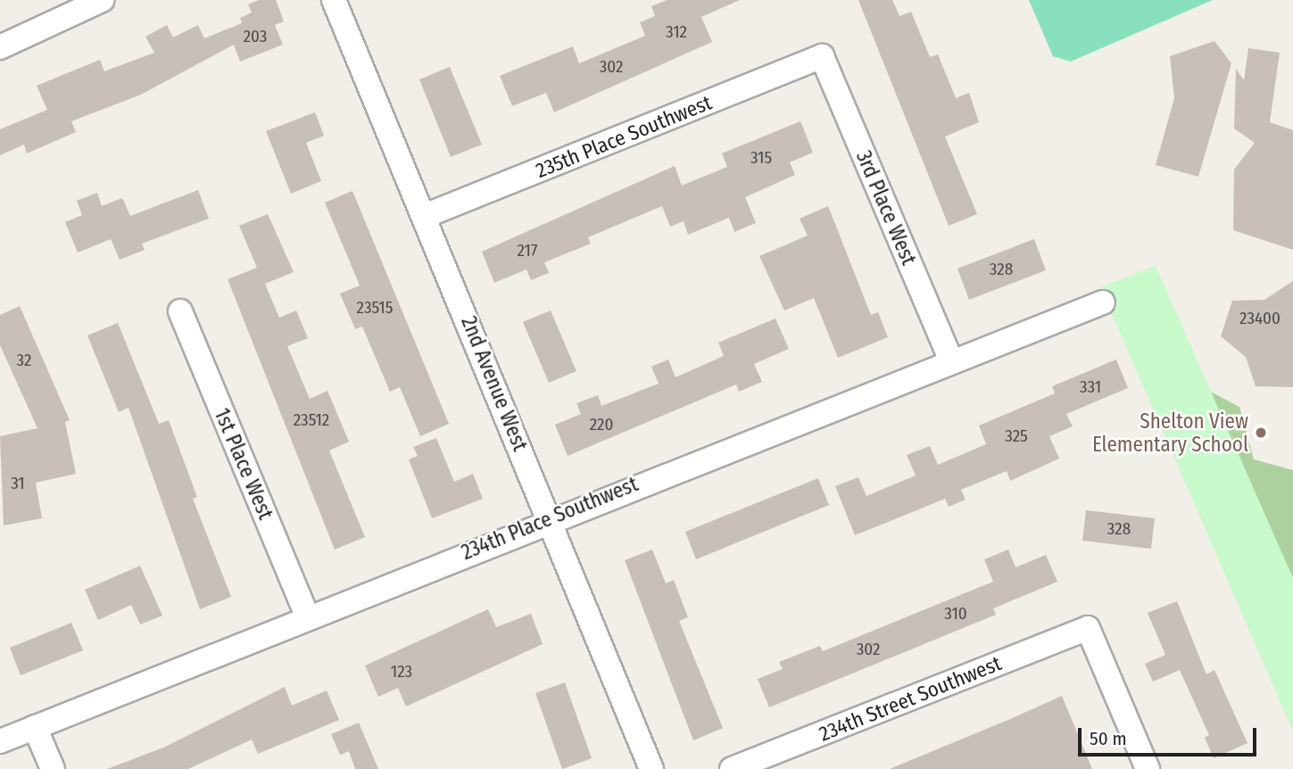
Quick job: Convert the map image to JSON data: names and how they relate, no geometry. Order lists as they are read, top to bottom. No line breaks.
{"streets":{"street":["235th Place Southwest","3rd Place West","2nd Avenue West","1st Place West","234th Place Southwest","234th Street Southwest"]},"crossings":[["235th Place Southwest","3rd Place West"],["235th Place Southwest","2nd Avenue West"],["3rd Place West","234th Place Southwest"],["2nd Avenue West","234th Place Southwest"],["1st Place West","234th Place Southwest"]],"places":["Shelton View Elementary School"],"house_numbers":["312","203","302","315","217","328","23515","23400","32","331","23512","220","325","31","328","310","302","123"],"scale_bar":"50 m"}
